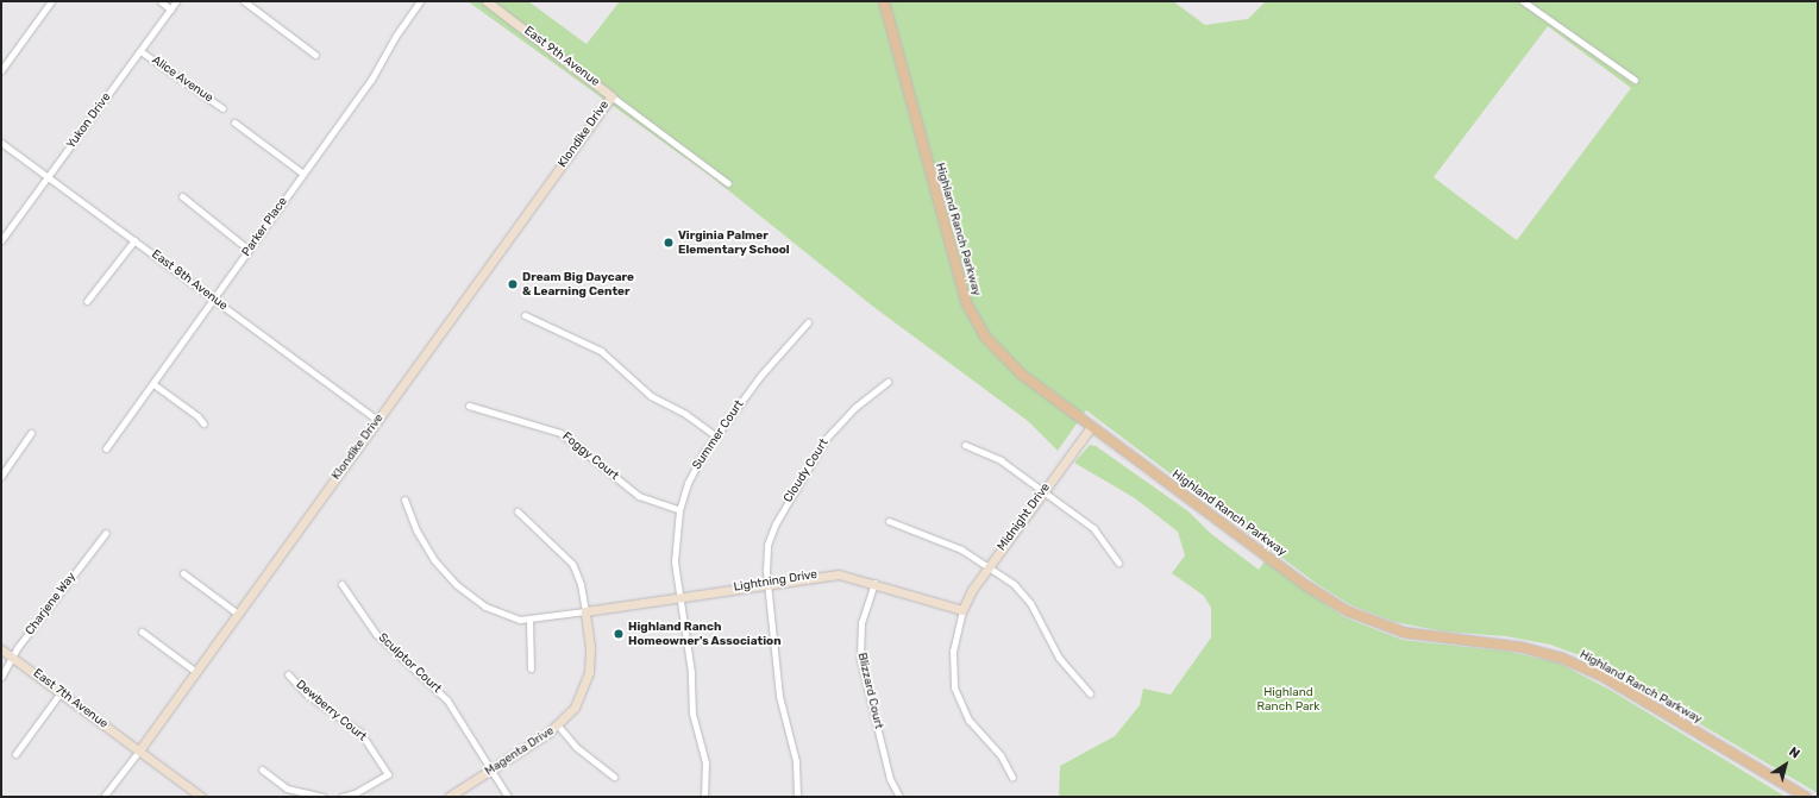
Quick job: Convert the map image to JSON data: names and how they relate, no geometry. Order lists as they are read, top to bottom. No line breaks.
{"streets":{"main road":["East 9th Avenue","Klondike Drive","Highland Ranch Parkway","Midnight Drive","Lightning Drive","East 7th Avenue","Magenta Drive"],"street":["Alice Avenue","Yukon Drive","Parker Place","East 8th Avenue","Summer Court","Foggy Court","Cloudy Court","Charjene Way","Sculptor Court","Blizzard Court","Dewberry Court"]},"crossings":[["East 9th Avenue","Klondike Drive"],["Alice Avenue","Yukon Drive"],["Yukon Drive","East 8th Avenue"],["Klondike Drive","East 8th Avenue"],["Klondike Drive","East 7th Avenue"],["Parker Place","East 8th Avenue"],["Highland Ranch Parkway","Midnight Drive"],["Summer Court","Foggy Court"],["Summer Court","Lightning Drive"],["Cloudy Court","Lightning Drive"],["Midnight Drive","Lightning Drive"],["Lightning Drive","Blizzard Court"],["Lightning Drive","Magenta Drive"],["Charjene Way","East 7th Avenue"],["Sculptor Court","Magenta Drive"]],"parks":["Highland Ranch Park"],"places":["Virginia Palmer Elementary School","Dream Big Daycare & Learning Center","Highland Ranch Homeowner's Association"],"north":"top right"}
